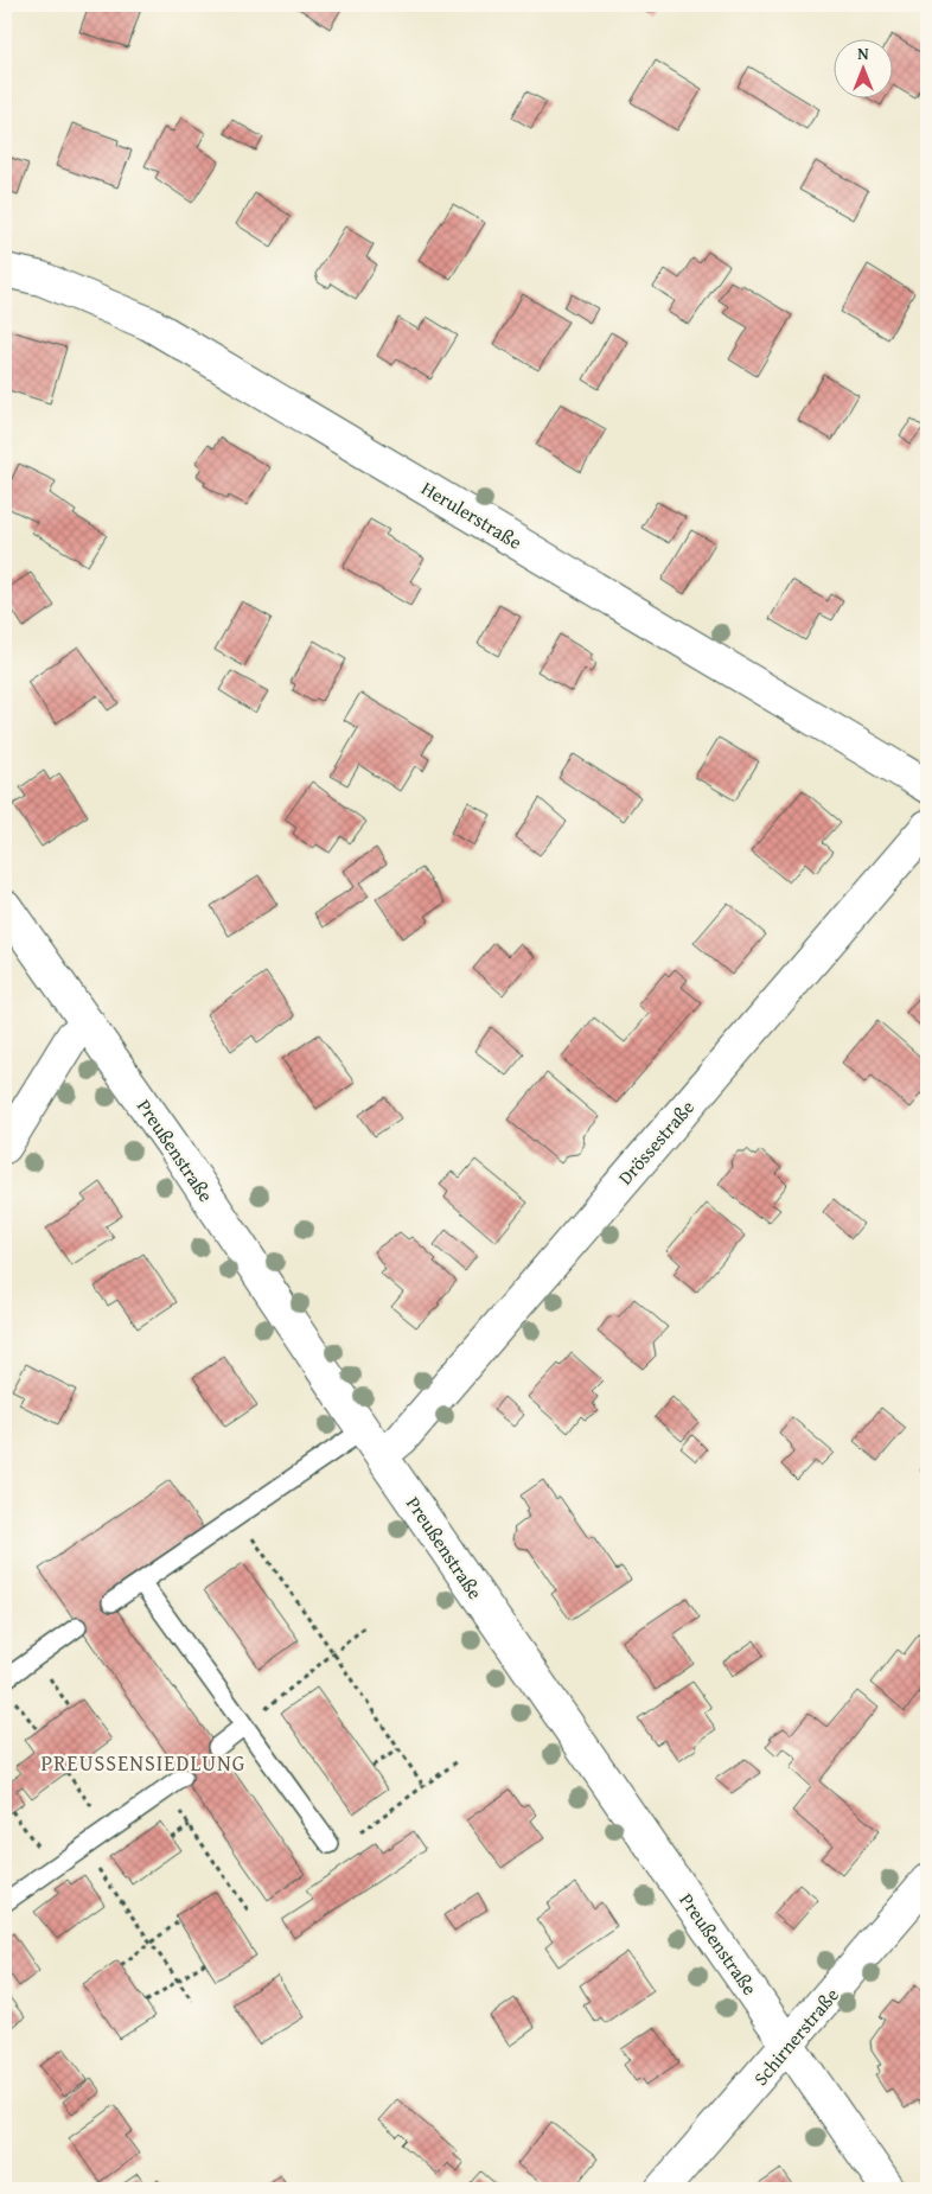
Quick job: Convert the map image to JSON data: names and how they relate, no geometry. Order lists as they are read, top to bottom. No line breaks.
{"streets":{"street":["Herulerstraße","Drössestraße","Preußenstraße","Schirnerstraße"]},"crossings":[["Drössestraße","Preußenstraße"],["Preußenstraße","Schirnerstraße"]],"districts":["PREUSSENSIEDLUNG"],"north":"top"}
